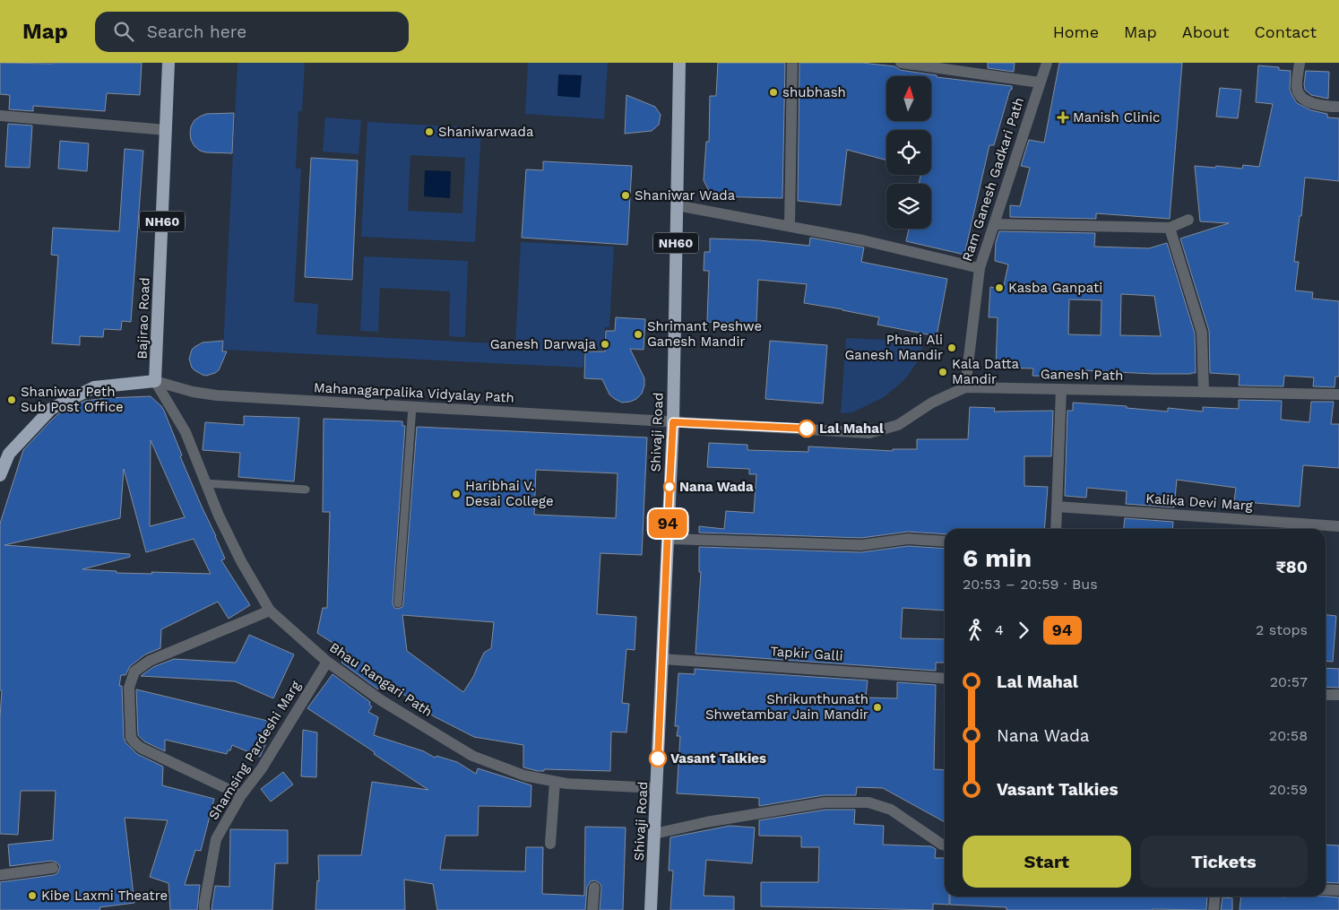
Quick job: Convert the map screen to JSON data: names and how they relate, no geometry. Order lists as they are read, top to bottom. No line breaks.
{"streets":{"highway":["NH60","Bajirao Road","Shivaji Road"],"street":["Ram Ganesh Gadkari Path","Ganesh Path","Mahanagarpalika Vidyalay Path","Kalika Devi Marg","Tapkir Galli","Bhau Rangari Path","Shamsing Pardeshi Marg"]},"crossings":[["Ram Ganesh Gadkari Path","Ganesh Path"],["Bajirao Road","Mahanagarpalika Vidyalay Path"],["Bajirao Road","Bhau Rangari Path"],["Ganesh Path","Mahanagarpalika Vidyalay Path"],["Ganesh Path","Shivaji Road"],["Mahanagarpalika Vidyalay Path","Shivaji Road"],["Mahanagarpalika Vidyalay Path","Bhau Rangari Path"],["Shivaji Road","Tapkir Galli"],["Shivaji Road","Bhau Rangari Path"],["Bhau Rangari Path","Shamsing Pardeshi Marg"]],"places":{"other":["shubhash","Shaniwarwada","Shaniwar Wada","Kasba Ganpati","Shrimant Peshwe Ganesh Mandir","Ganesh Darwaja","Phani Ali Ganesh Mandir","Kala Datta Mandir","Shaniwar Peth Sub Post Office","Lal Mahal","Nana Wada","Haribhai V. Desai College","Shrikunthunath Shwetambar Jain Mandir","Vasant Talkies","Kibe Laxmi Theatre"],"health":["Manish Clinic"]},"lines":["bus line 94"],"north":"top","page":{"header":"Map","search":"Search here","nav":["Home","Map","About","Contact"],"on_map":"94","heading":["6 min","20:53 – 20:59 · Bus","₹80"],"legs":["4","94","2 stops"],"list":[{"name":"Lal Mahal","value":"20:57"},{"name":"Nana Wada","value":"20:58"},{"name":"Vasant Talkies","value":"20:59"}],"buttons":["Start","Tickets"]}}
